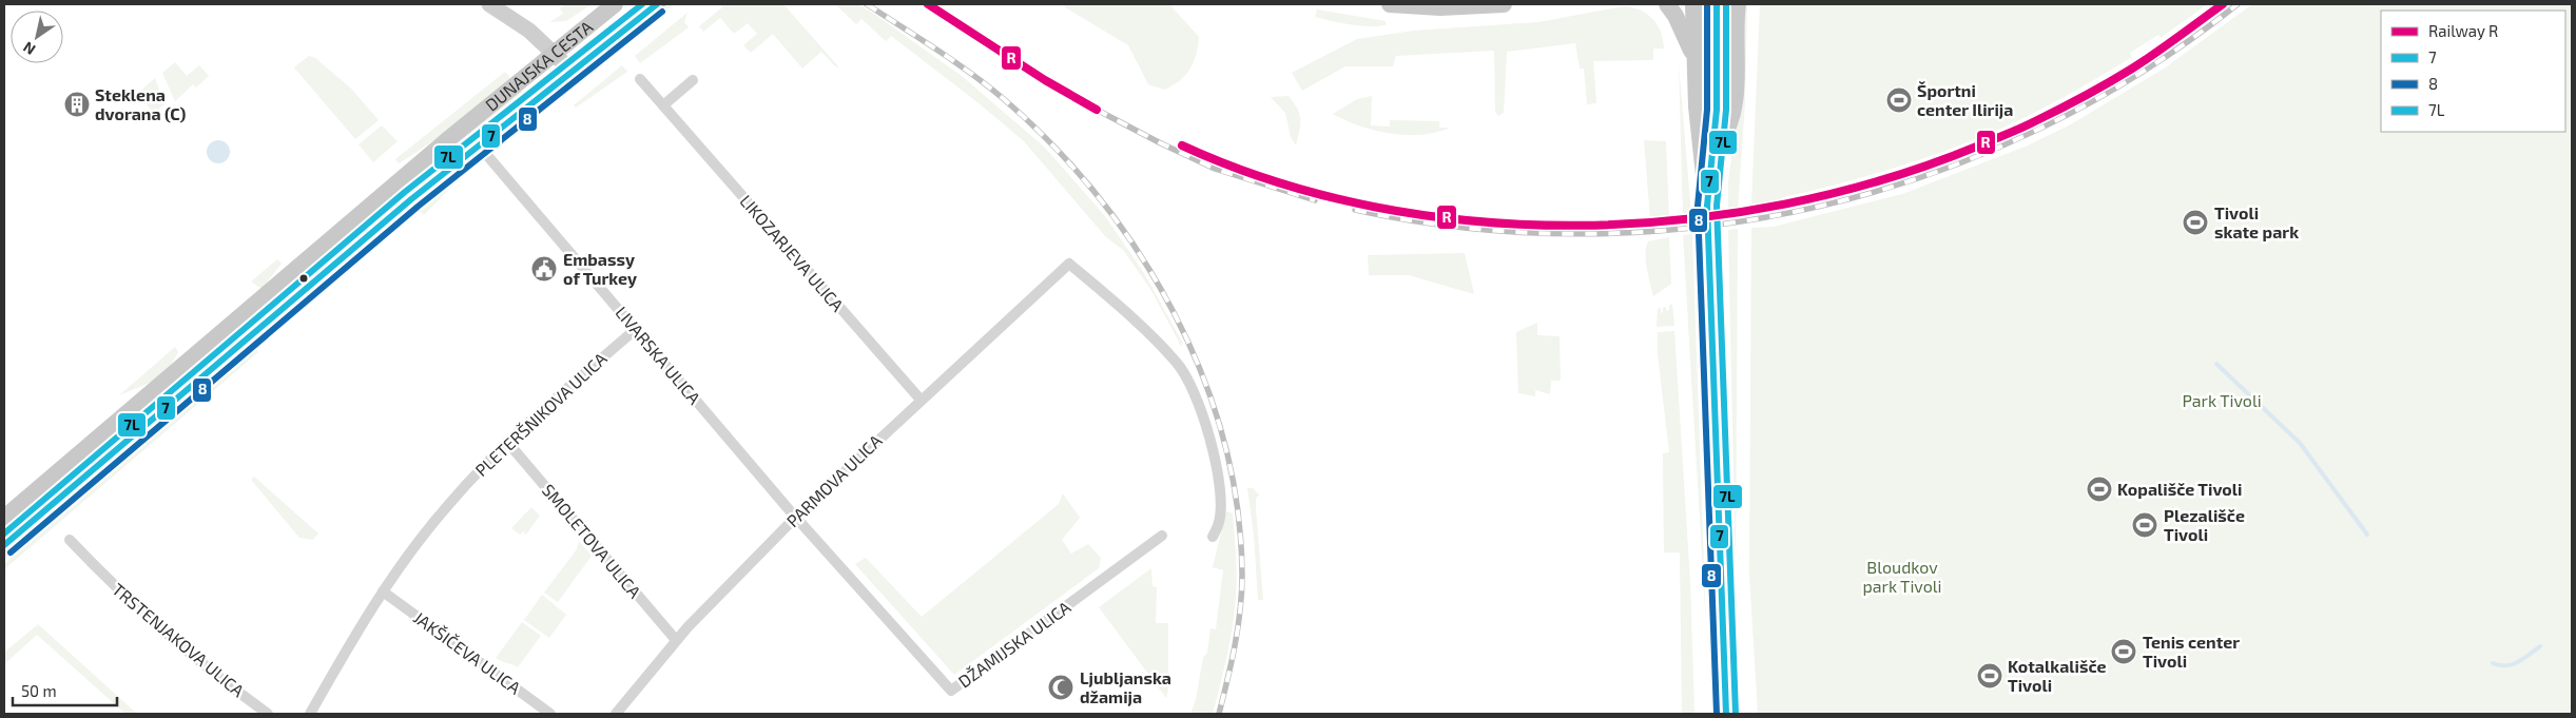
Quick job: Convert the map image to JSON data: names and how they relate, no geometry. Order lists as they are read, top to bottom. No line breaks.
{"streets":{"main road":["DUNAJSKA CESTA"],"street":["LIKOZARJEVA ULICA","LIVARSKA ULICA","PLETERŠNIKOVA ULICA","PARMOVA ULICA","SMOLETOVA ULICA","TRSTENJAKOVA ULICA","DŽAMIJSKA ULICA","JAKŠIČEVA ULICA"]},"crossings":[["DUNAJSKA CESTA","LIVARSKA ULICA"],["LIKOZARJEVA ULICA","PARMOVA ULICA"],["LIVARSKA ULICA","PLETERŠNIKOVA ULICA"],["LIVARSKA ULICA","PARMOVA ULICA"],["LIVARSKA ULICA","DŽAMIJSKA ULICA"],["PLETERŠNIKOVA ULICA","SMOLETOVA ULICA"],["PLETERŠNIKOVA ULICA","JAKŠIČEVA ULICA"],["PARMOVA ULICA","SMOLETOVA ULICA"],["PARMOVA ULICA","DŽAMIJSKA ULICA"]],"parks":["Park Tivoli","Bloudkov park Tivoli"],"places":{"sports":["Športni center Ilirija","Tivoli skate park","Kopališče Tivoli","Plezališče Tivoli","Tenis center Tivoli","Kotalkališče Tivoli"],"building":["Steklena dvorana (C)"],"public building":["Embassy of Turkey"],"mosque":["Ljubljanska džamija"]},"lines":["rail line R","transit line 7","transit line 8","transit line 7L"],"legend":["Railway R","7","8","7L"],"scale_bar":"50 m","north":"bottom left"}
